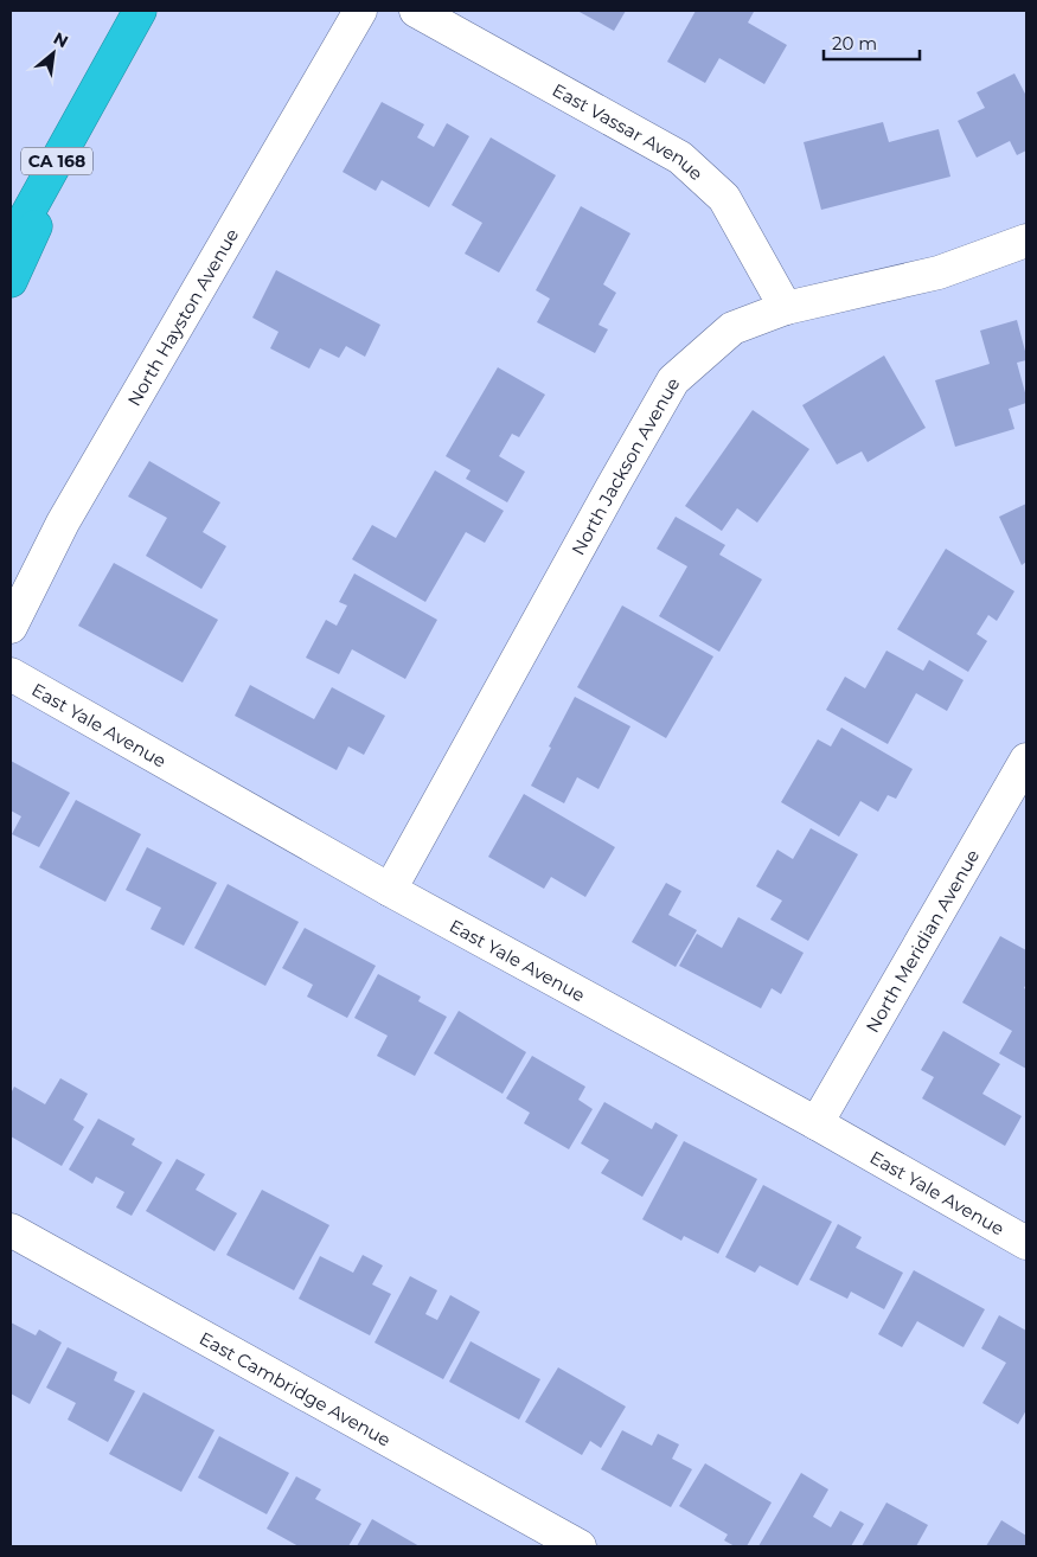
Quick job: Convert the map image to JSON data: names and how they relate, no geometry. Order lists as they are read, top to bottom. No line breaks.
{"streets":{"highway":["CA 168"],"street":["East Vassar Avenue","North Hayston Avenue","North Jackson Avenue","East Yale Avenue","North Meridian Avenue","East Cambridge Avenue"]},"crossings":[["East Vassar Avenue","North Jackson Avenue"],["North Jackson Avenue","East Yale Avenue"],["East Yale Avenue","North Meridian Avenue"]],"scale_bar":"20 m","north":"top right"}
